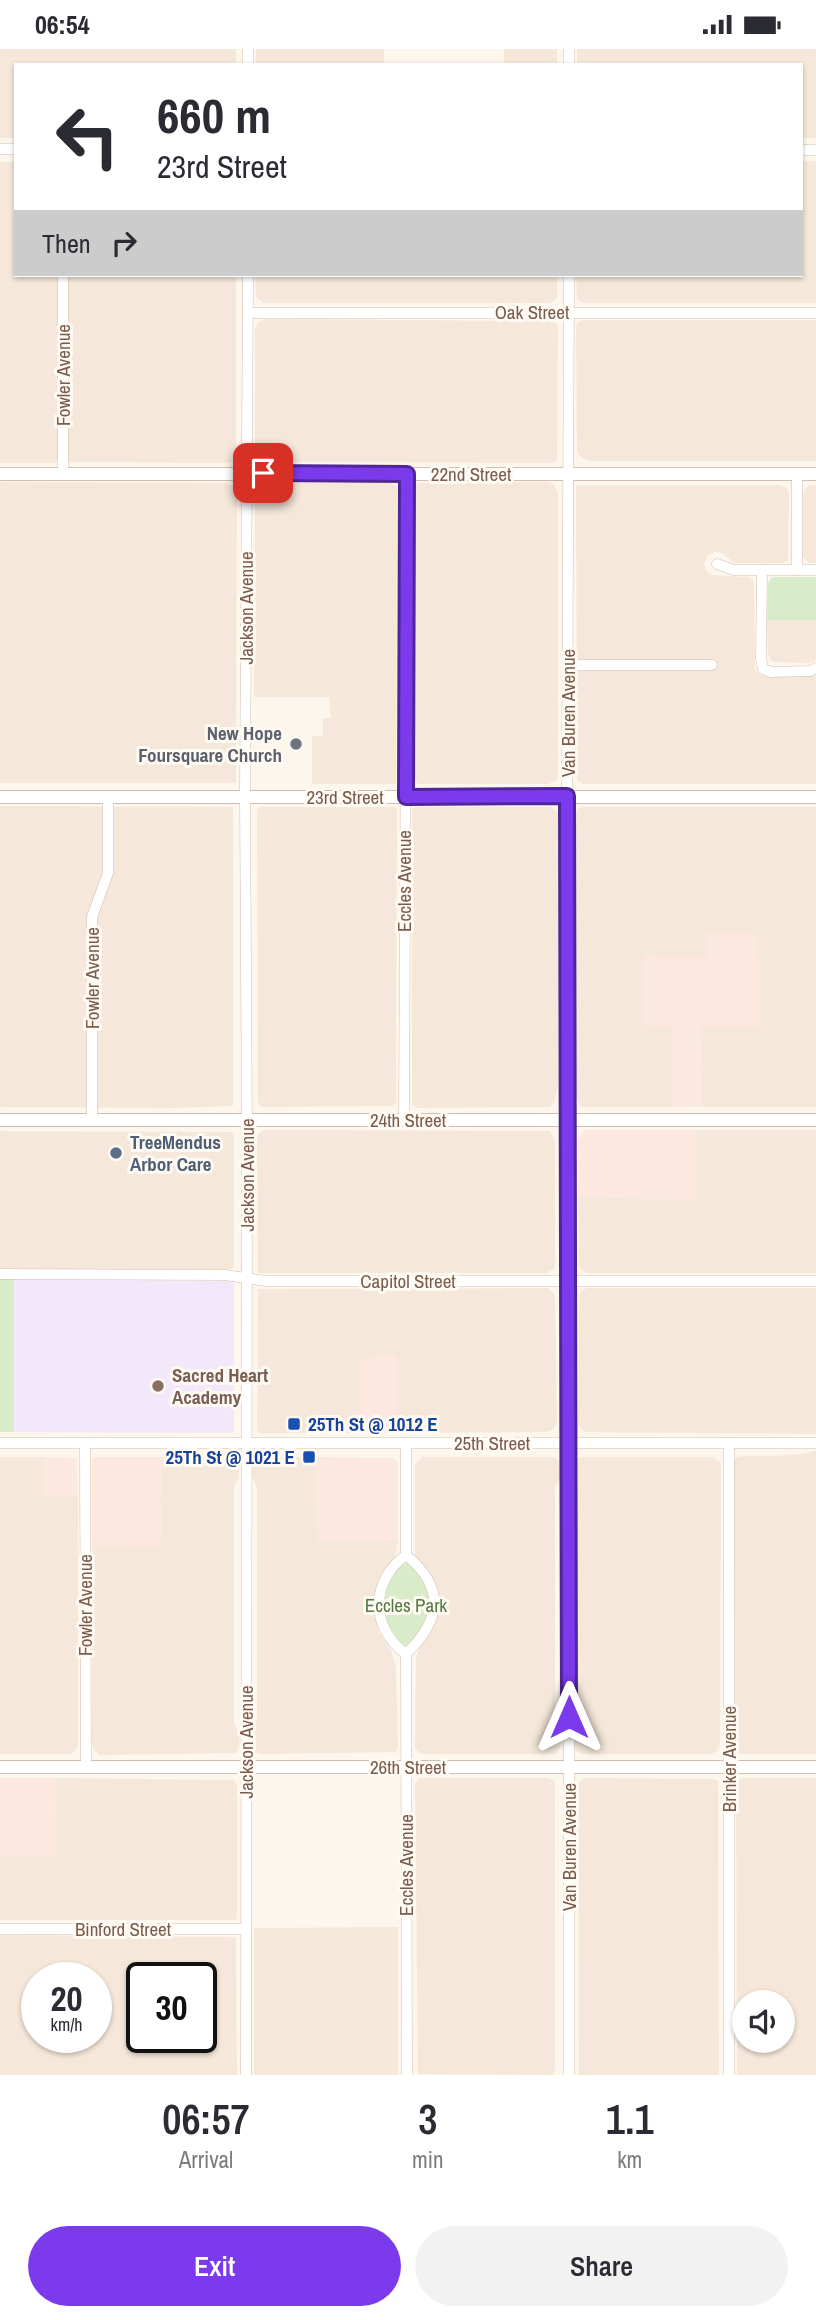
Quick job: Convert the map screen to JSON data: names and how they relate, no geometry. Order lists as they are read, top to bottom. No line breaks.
{"streets":{"street":["Oak Street","Fowler Avenue","22nd Street","Jackson Avenue","Van Buren Avenue","23rd Street","Eccles Avenue","24th Street","Capitol Street","25th Street","Brinker Avenue","26th Street","Binford Street"]},"crossings":[["Oak Street","Jackson Avenue"],["Oak Street","Van Buren Avenue"],["Fowler Avenue","22nd Street"],["Fowler Avenue","23rd Street"],["Fowler Avenue","24th Street"],["Fowler Avenue","25th Street"],["Fowler Avenue","26th Street"],["22nd Street","Jackson Avenue"],["22nd Street","Van Buren Avenue"],["22nd Street","Eccles Avenue"],["Jackson Avenue","23rd Street"],["Jackson Avenue","24th Street"],["Jackson Avenue","Capitol Street"],["Jackson Avenue","25th Street"],["Jackson Avenue","26th Street"],["Jackson Avenue","Binford Street"],["Van Buren Avenue","23rd Street"],["Van Buren Avenue","24th Street"],["Van Buren Avenue","Capitol Street"],["Van Buren Avenue","25th Street"],["Van Buren Avenue","26th Street"],["23rd Street","Eccles Avenue"],["Eccles Avenue","24th Street"],["Eccles Avenue","26th Street"],["25th Street","Brinker Avenue"],["Brinker Avenue","26th Street"]],"parks":["Eccles Park"],"places":{"other":["New Hope Foursquare Church","TreeMendus Arbor Care","Sacred Heart Academy"],"transit":["25Th St @ 1012 E","25Th St @ 1021 E"]},"page":{"status":"06:54","turn":["660 m","23rd Street"],"then":"Then","speed":"20 km/h","limit":"30","eta":["06:57","Arrival","3","min","1.1","km"],"buttons":["Exit","Share"]}}
